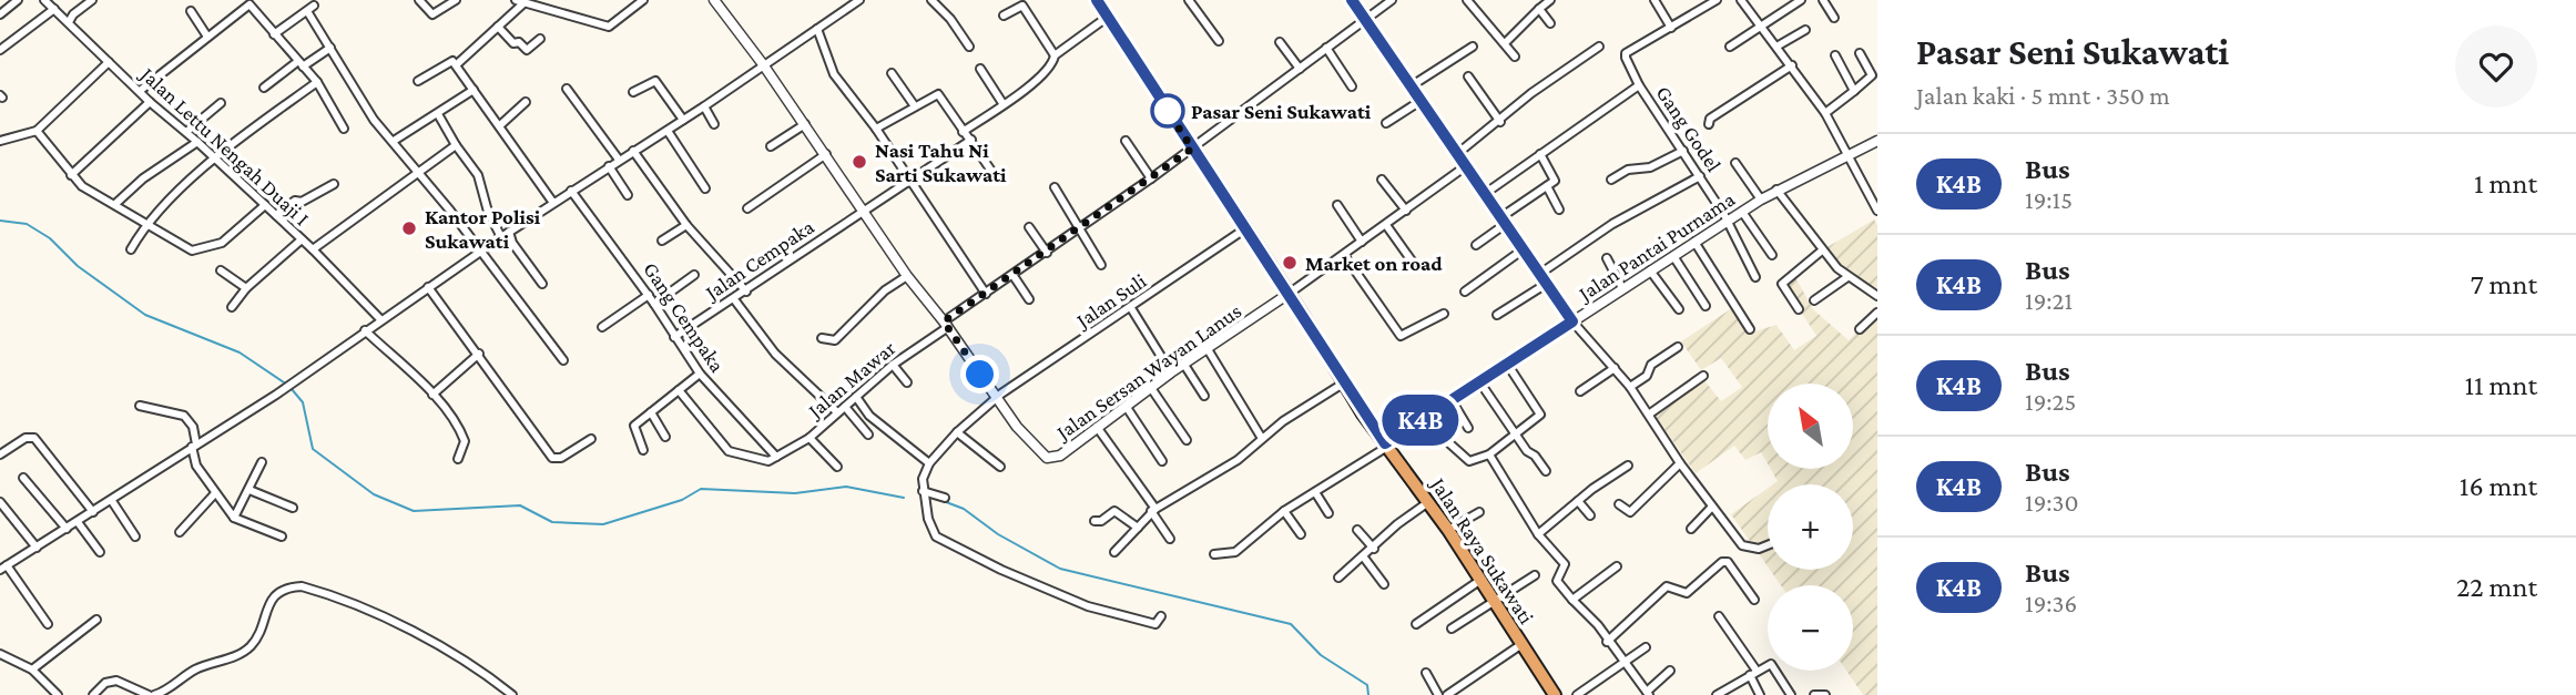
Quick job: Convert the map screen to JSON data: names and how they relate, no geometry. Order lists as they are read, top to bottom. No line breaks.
{"streets":{"highway":["Jalan Raya Sukawati"],"street":["Gang Godel","Jalan Lettu Nengah Duaji I","Jalan Pantai Purnama","Jalan Cempaka","Jalan Suli","Gang Cempaka","Jalan Sersan Wayan Lanus","Jalan Mawar"]},"crossings":[["Gang Godel","Jalan Pantai Purnama"],["Jalan Pantai Purnama","Jalan Raya Sukawati"],["Jalan Cempaka","Gang Cempaka"],["Jalan Cempaka","Jalan Sersan Wayan Lanus"],["Jalan Suli","Jalan Sersan Wayan Lanus"],["Jalan Suli","Jalan Raya Sukawati"],["Gang Cempaka","Jalan Mawar"],["Jalan Sersan Wayan Lanus","Jalan Mawar"],["Jalan Sersan Wayan Lanus","Jalan Raya Sukawati"],["Jalan Mawar","Jalan Raya Sukawati"]],"places":["Pasar Seni Sukawati","Nasi Tahu Ni Sarti Sukawati","Kantor Polisi Sukawati","Market on road"],"lines":["bus line K4B"],"north":"top left","page":{"on_map":"K4B","heading":["Pasar Seni Sukawati","Jalan kaki · 5 mnt · 350 m"],"list":[{"mark":"K4B","name":"Bus","note":"19:15","value":"1 mnt"},{"mark":"K4B","name":"Bus","note":"19:21","value":"7 mnt"},{"mark":"K4B","name":"Bus","note":"19:25","value":"11 mnt"},{"mark":"K4B","name":"Bus","note":"19:30","value":"16 mnt"},{"mark":"K4B","name":"Bus","note":"19:36","value":"22 mnt"}],"map_buttons":["+","−"]}}
